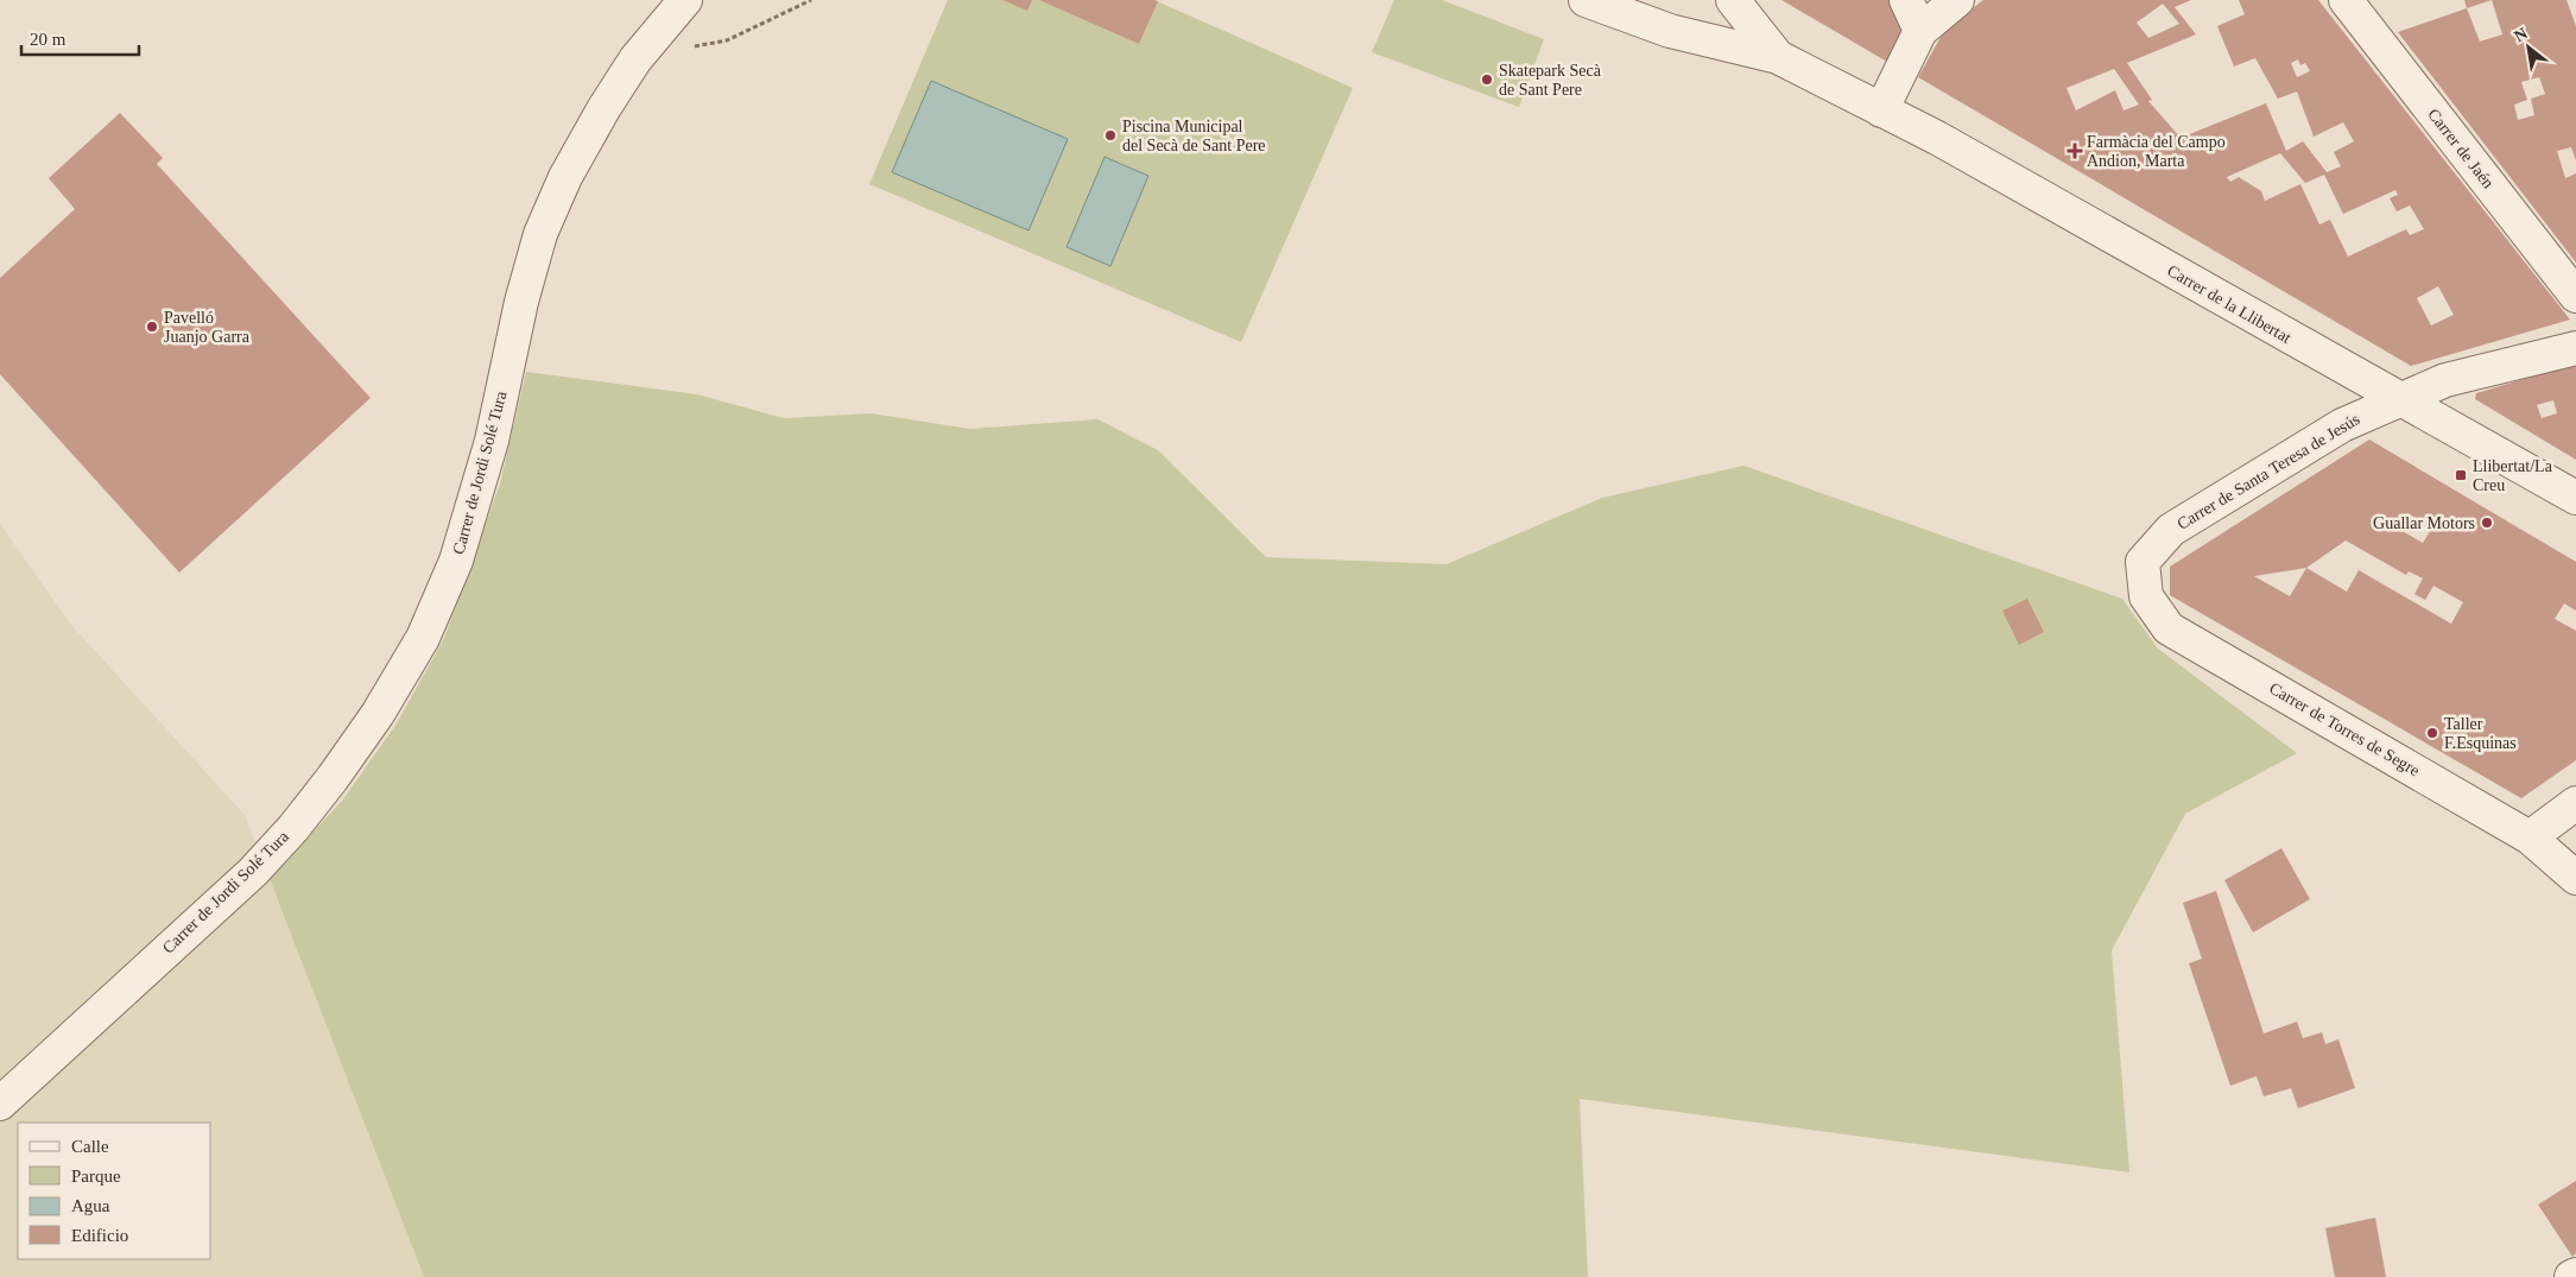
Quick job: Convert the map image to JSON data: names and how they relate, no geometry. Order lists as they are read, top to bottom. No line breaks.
{"streets":{"street":["Carrer de Jaén","Carrer de la Llibertat","Carrer de Santa Teresa de Jesús","Carrer de Jordi Solé Tura","Carrer de Torres de Segre"]},"crossings":[["Carrer de la Llibertat","Carrer de Santa Teresa de Jesús"],["Carrer de Santa Teresa de Jesús","Carrer de Torres de Segre"]],"places":{"other":["Skatepark Secà de Sant Pere","Piscina Municipal del Secà de Sant Pere","Pavelló Juanjo Garra","Guallar Motors","Taller F.Esquinas"],"health":["Farmàcia del Campo Andion, Marta"],"transit":["Llibertat/La Creu"]},"legend":["Calle","Parque","Agua","Edificio"],"scale_bar":"20 m","north":"top left"}
